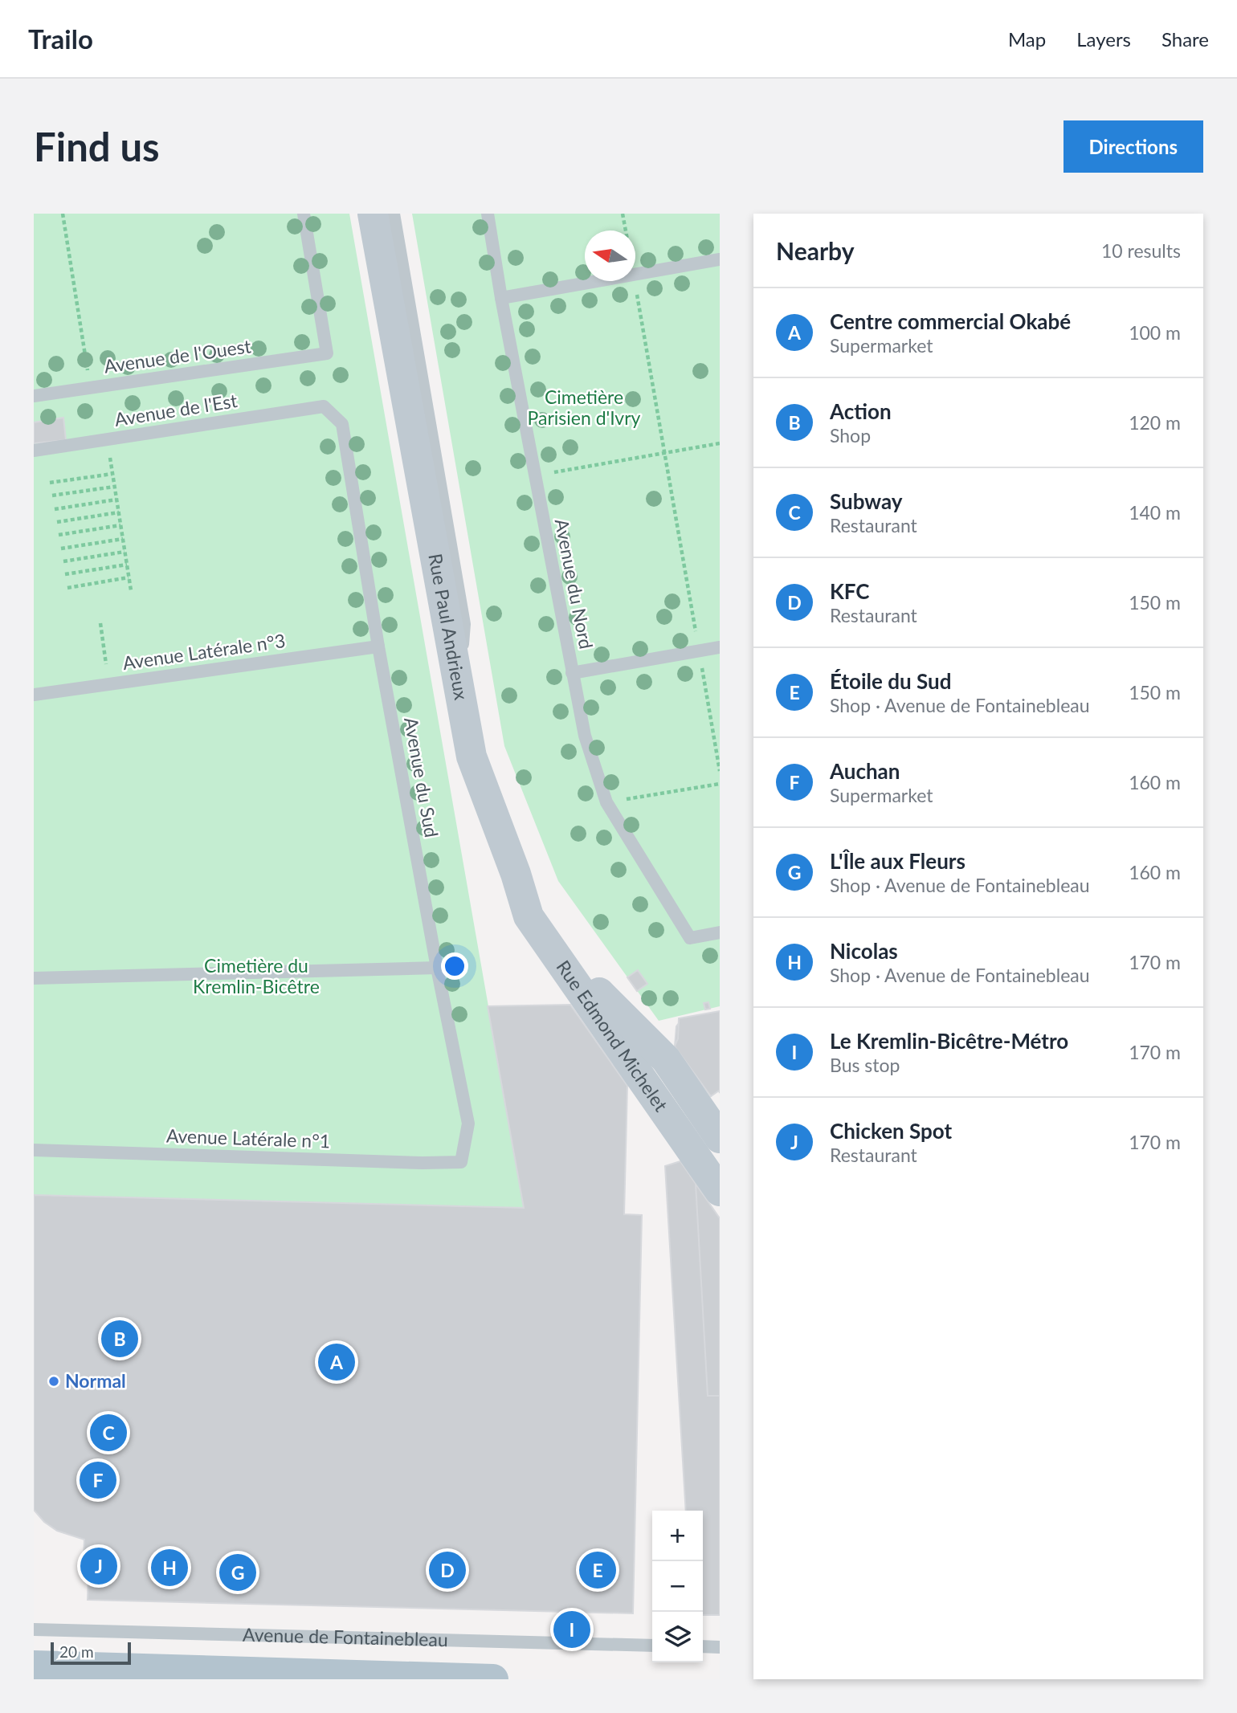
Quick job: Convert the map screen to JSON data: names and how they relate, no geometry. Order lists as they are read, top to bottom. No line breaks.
{"streets":{"main road":["Rue Paul Andrieux","Rue Edmond Michelet","Avenue de Fontainebleau"],"lane":["Avenue de l'Ouest","Avenue de l'Est","Avenue du Nord","Avenue Latérale n°3","Avenue du Sud","Avenue Latérale n°1"]},"crossings":[["Avenue de l'Est","Avenue du Sud"],["Rue Paul Andrieux","Rue Edmond Michelet"],["Avenue Latérale n°3","Avenue du Sud"],["Avenue du Sud","Avenue Latérale n°1"]],"parks":["Cimetière Parisien d'Ivry","Cimetière du Kremlin-Bicêtre"],"places":["Normal"],"scale_bar":"20 m","north":"left","page":{"header":"Trailo","nav":["Map","Layers","Share"],"buttons":"Directions","title":"Find us","heading":["Nearby","10 results"],"list":[{"mark":"A","name":"Centre commercial Okabé","note":"Supermarket","value":"100 m"},{"mark":"B","name":"Action","note":"Shop","value":"120 m"},{"mark":"C","name":"Subway","note":"Restaurant","value":"140 m"},{"mark":"D","name":"KFC","note":"Restaurant","value":"150 m"},{"mark":"E","name":"Étoile du Sud","note":"Shop · Avenue de Fontainebleau","value":"150 m"},{"mark":"F","name":"Auchan","note":"Supermarket","value":"160 m"},{"mark":"G","name":"L'Île aux Fleurs","note":"Shop · Avenue de Fontainebleau","value":"160 m"},{"mark":"H","name":"Nicolas","note":"Shop · Avenue de Fontainebleau","value":"170 m"},{"mark":"I","name":"Le Kremlin-Bicêtre-Métro","note":"Bus stop","value":"170 m"},{"mark":"J","name":"Chicken Spot","note":"Restaurant","value":"170 m"}],"pins":["B","A","C","F","J","H","D","E","G","I"],"map_buttons":["+","−"],"scale":"20 m"}}
